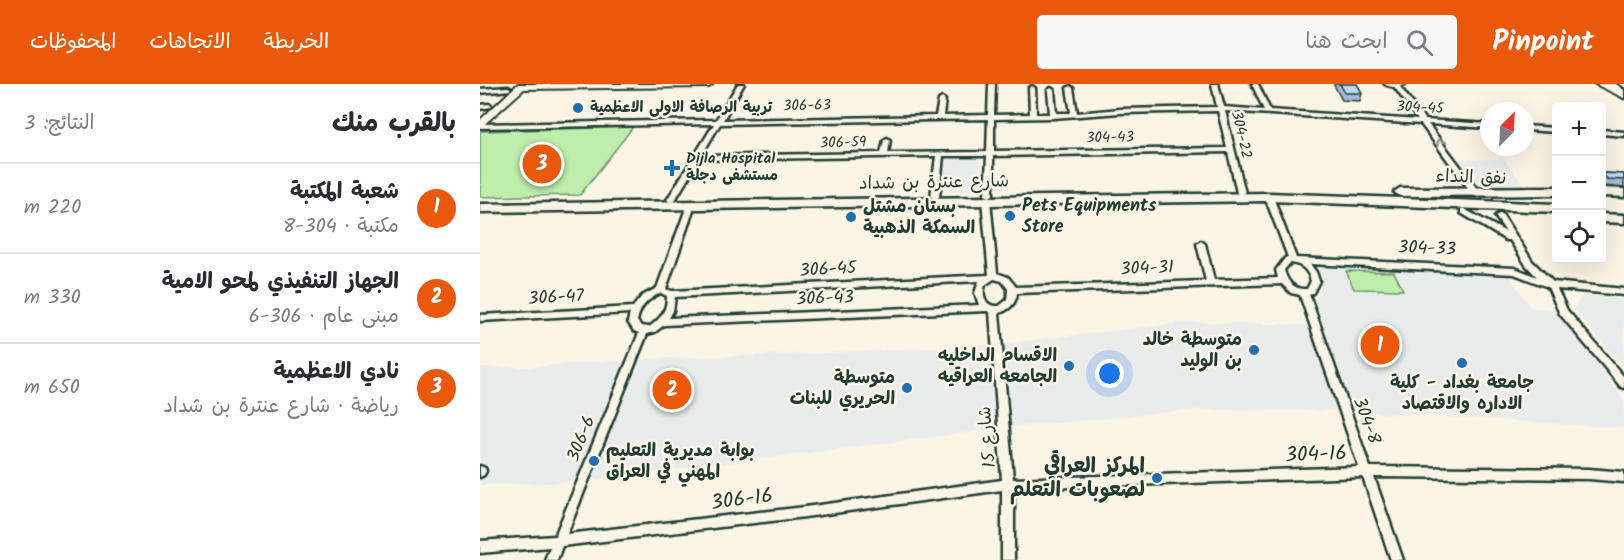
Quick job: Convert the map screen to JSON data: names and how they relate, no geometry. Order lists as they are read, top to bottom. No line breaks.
{"streets":{"main road":["نفق النداء","شارع عنترة بن شداد"],"street":["306-63","304-45","304-22","304-43","306-59","304-33","304-31","306-45","306-47","306-43","304-8","شارع 15","306-6","304-16","306-16"]},"crossings":[["306-63","304-45"],["306-63","شارع 15"],["304-45","304-22"],["304-45","شارع 15"],["304-22","304-43"],["304-22","شارع عنترة بن شداد"],["304-43","306-59"],["304-43","شارع 15"],["306-59","شارع 15"],["نفق النداء","شارع عنترة بن شداد"],["شارع عنترة بن شداد","شارع 15"],["304-33","304-31"],["304-33","304-8"],["304-31","306-45"],["304-31","306-43"],["304-31","304-8"],["304-31","شارع 15"],["306-45","306-47"],["306-45","306-43"],["306-45","شارع 15"],["306-45","306-6"],["306-47","306-43"],["306-47","306-6"],["306-43","شارع 15"],["306-43","306-6"],["304-8","304-16"],["شارع 15","304-16"],["شارع 15","306-16"],["306-6","306-16"],["304-16","306-16"]],"places":{"other":["تربية الرصافة الاولى الاعظمية","Pets Equipments Store","بستان مشتل السمكة الذهبية","متوسطة خالد بن الوليد","جامعة بغداد - كلية الاداره والاقتصاد","الاقسام الداخليه الجامعه العراقيه","متوسطة الحريري للبنات","بوابة مديرية التعليم المهني في العراق","المركز العراقي لصعوبات التعلم"],"health":["Dijla Hospital مستشفى دجلة"]},"north":"top right","page":{"header":"Pinpoint","search":"ابحث هنا","nav":["الخريطة","الاتجاهات","المحفوظات"],"heading":["بالقرب منك","النتائج: 3"],"map_buttons":["+","−"],"pins":["3","1","2"],"list":[{"mark":"1","name":"شعبة المكتبة","note":"مكتبة · 304-8","value":"220 m"},{"mark":"2","name":"الجهاز التنفيذي لمحو الامية","note":"مبنى عام · 306-6","value":"330 m"},{"mark":"3","name":"نادي الاعظمية","note":"رياضة · شارع عنترة بن شداد","value":"650 m"}]}}
